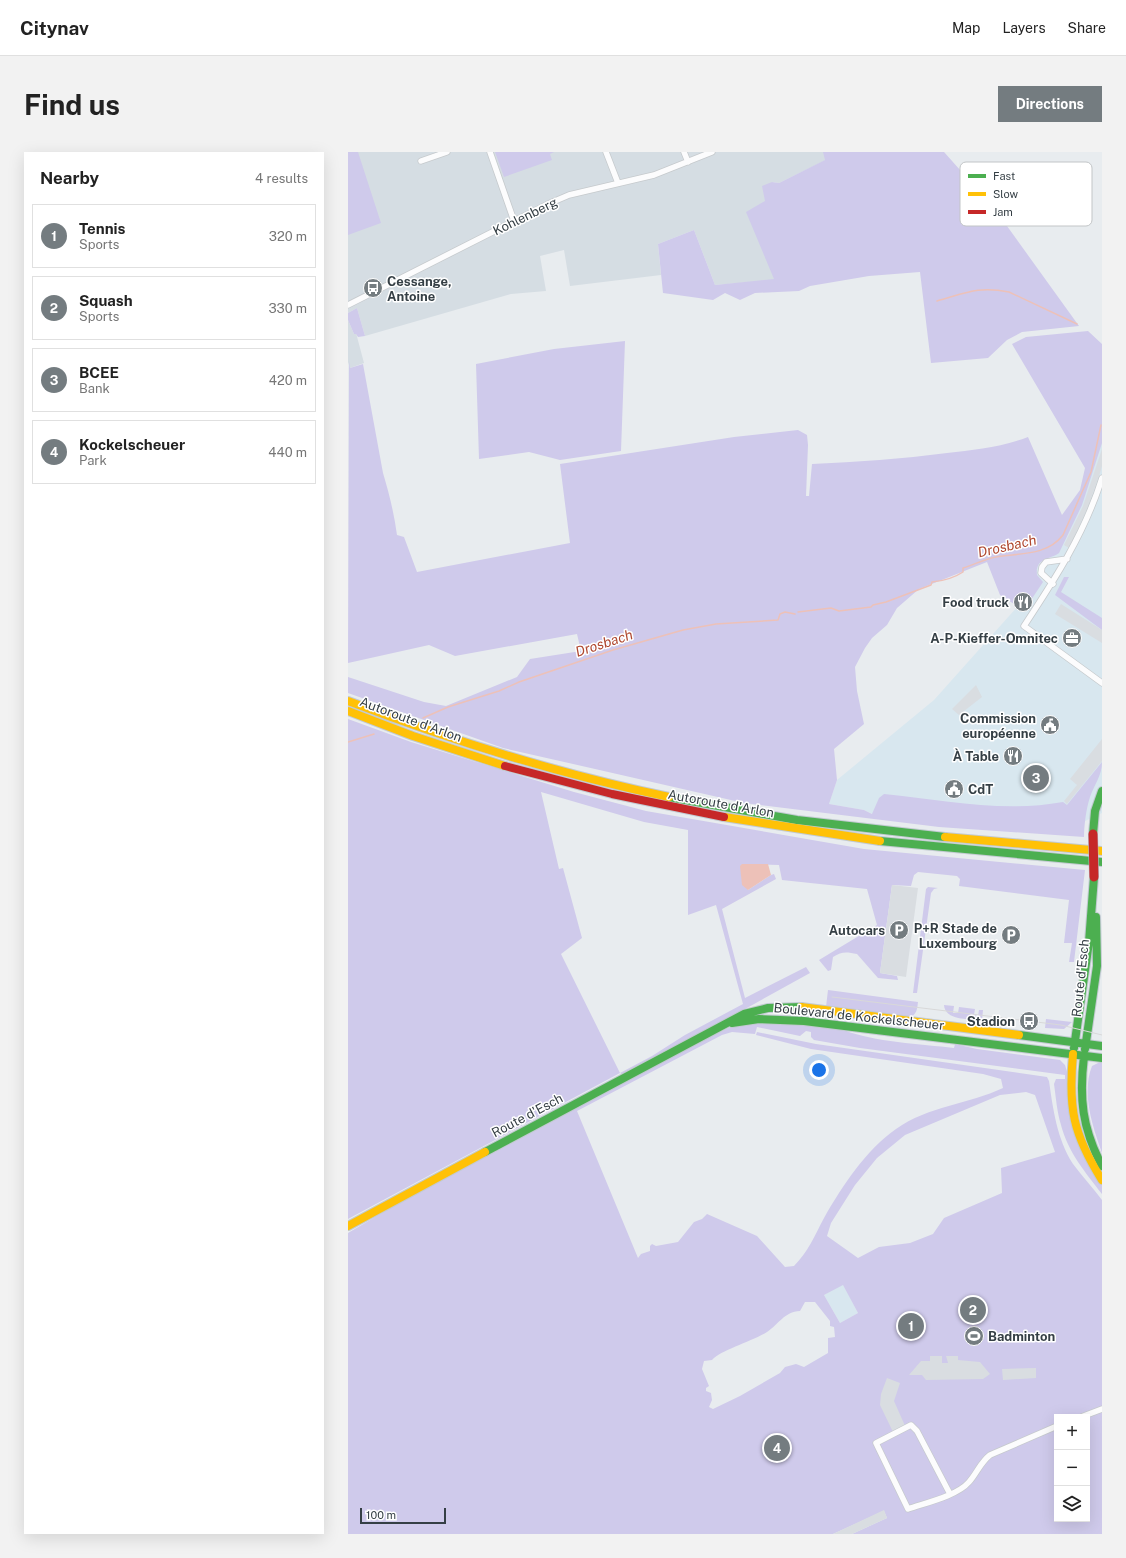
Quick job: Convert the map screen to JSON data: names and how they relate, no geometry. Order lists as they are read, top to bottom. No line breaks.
{"streets":{"main road":["Autoroute d'Arlon","Route d'Esch","Boulevard de Kockelscheuer"],"street":["Kohlenberg"]},"crossings":[["Route d'Esch","Boulevard de Kockelscheuer"]],"water":["Drosbach"],"places":{"bus stop":["Cessange, Antoine","Stadion"],"restaurant":["Food truck","À Table"],"office":["A-P-Kieffer-Omnitec"],"public building":["Commission européenne","CdT"],"parking":["Autocars","P+R Stade de Luxembourg"],"sports":["Badminton"]},"legend":["Fast","Slow","Jam"],"scale_bar":"100 m","page":{"header":"Citynav","nav":["Map","Layers","Share"],"buttons":"Directions","title":"Find us","heading":["Nearby","4 results"],"list":[{"mark":"1","name":"Tennis","note":"Sports","value":"320 m"},{"mark":"2","name":"Squash","note":"Sports","value":"330 m"},{"mark":"3","name":"BCEE","note":"Bank","value":"420 m"},{"mark":"4","name":"Kockelscheuer","note":"Park","value":"440 m"}],"pins":["3","2","1","4"],"map_buttons":["+","−"],"scale":"100 m"}}
